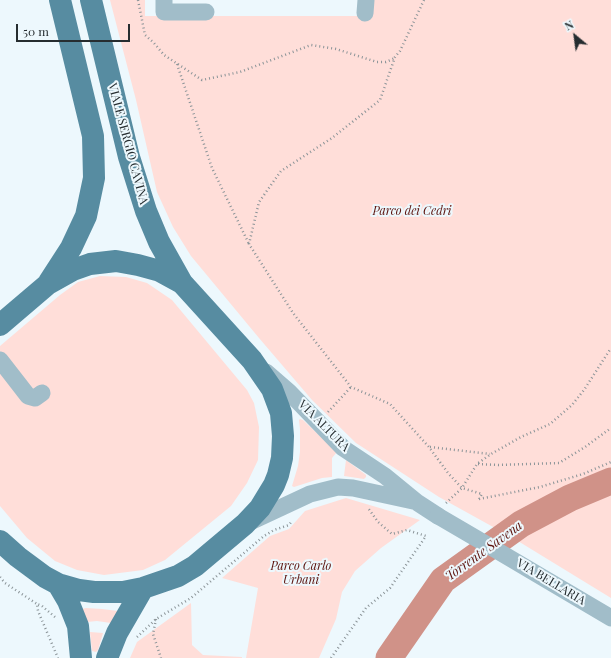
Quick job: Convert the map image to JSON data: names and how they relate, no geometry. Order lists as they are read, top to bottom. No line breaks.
{"streets":{"main road":["VIALE SERGIO CAVINA"],"street":["VIA ALTURA","VIA BELLARIA"]},"crossings":[["VIA ALTURA","VIA BELLARIA"]],"water":["Torrente Savena"],"parks":["Parco dei Cedri","Parco Carlo Urbani"],"scale_bar":"50 m","north":"top left"}
